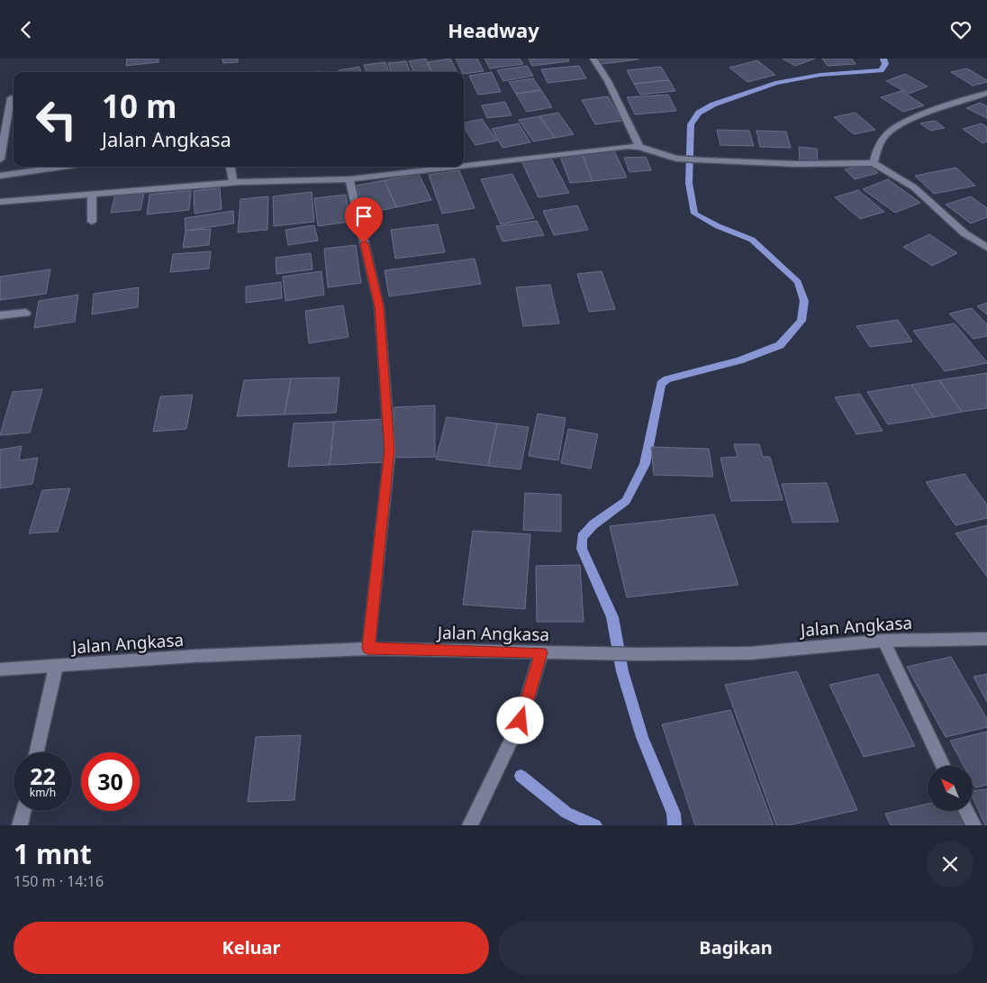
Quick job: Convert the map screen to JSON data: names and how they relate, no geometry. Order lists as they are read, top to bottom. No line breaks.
{"streets":{"street":["Jalan Angkasa"]},"north":"top left","page":{"header":"Headway","turn":["10 m","Jalan Angkasa"],"speed":"22 km/h","limit":"30","heading":["1 mnt","150 m · 14:16"],"buttons":["Keluar","Bagikan"]}}
